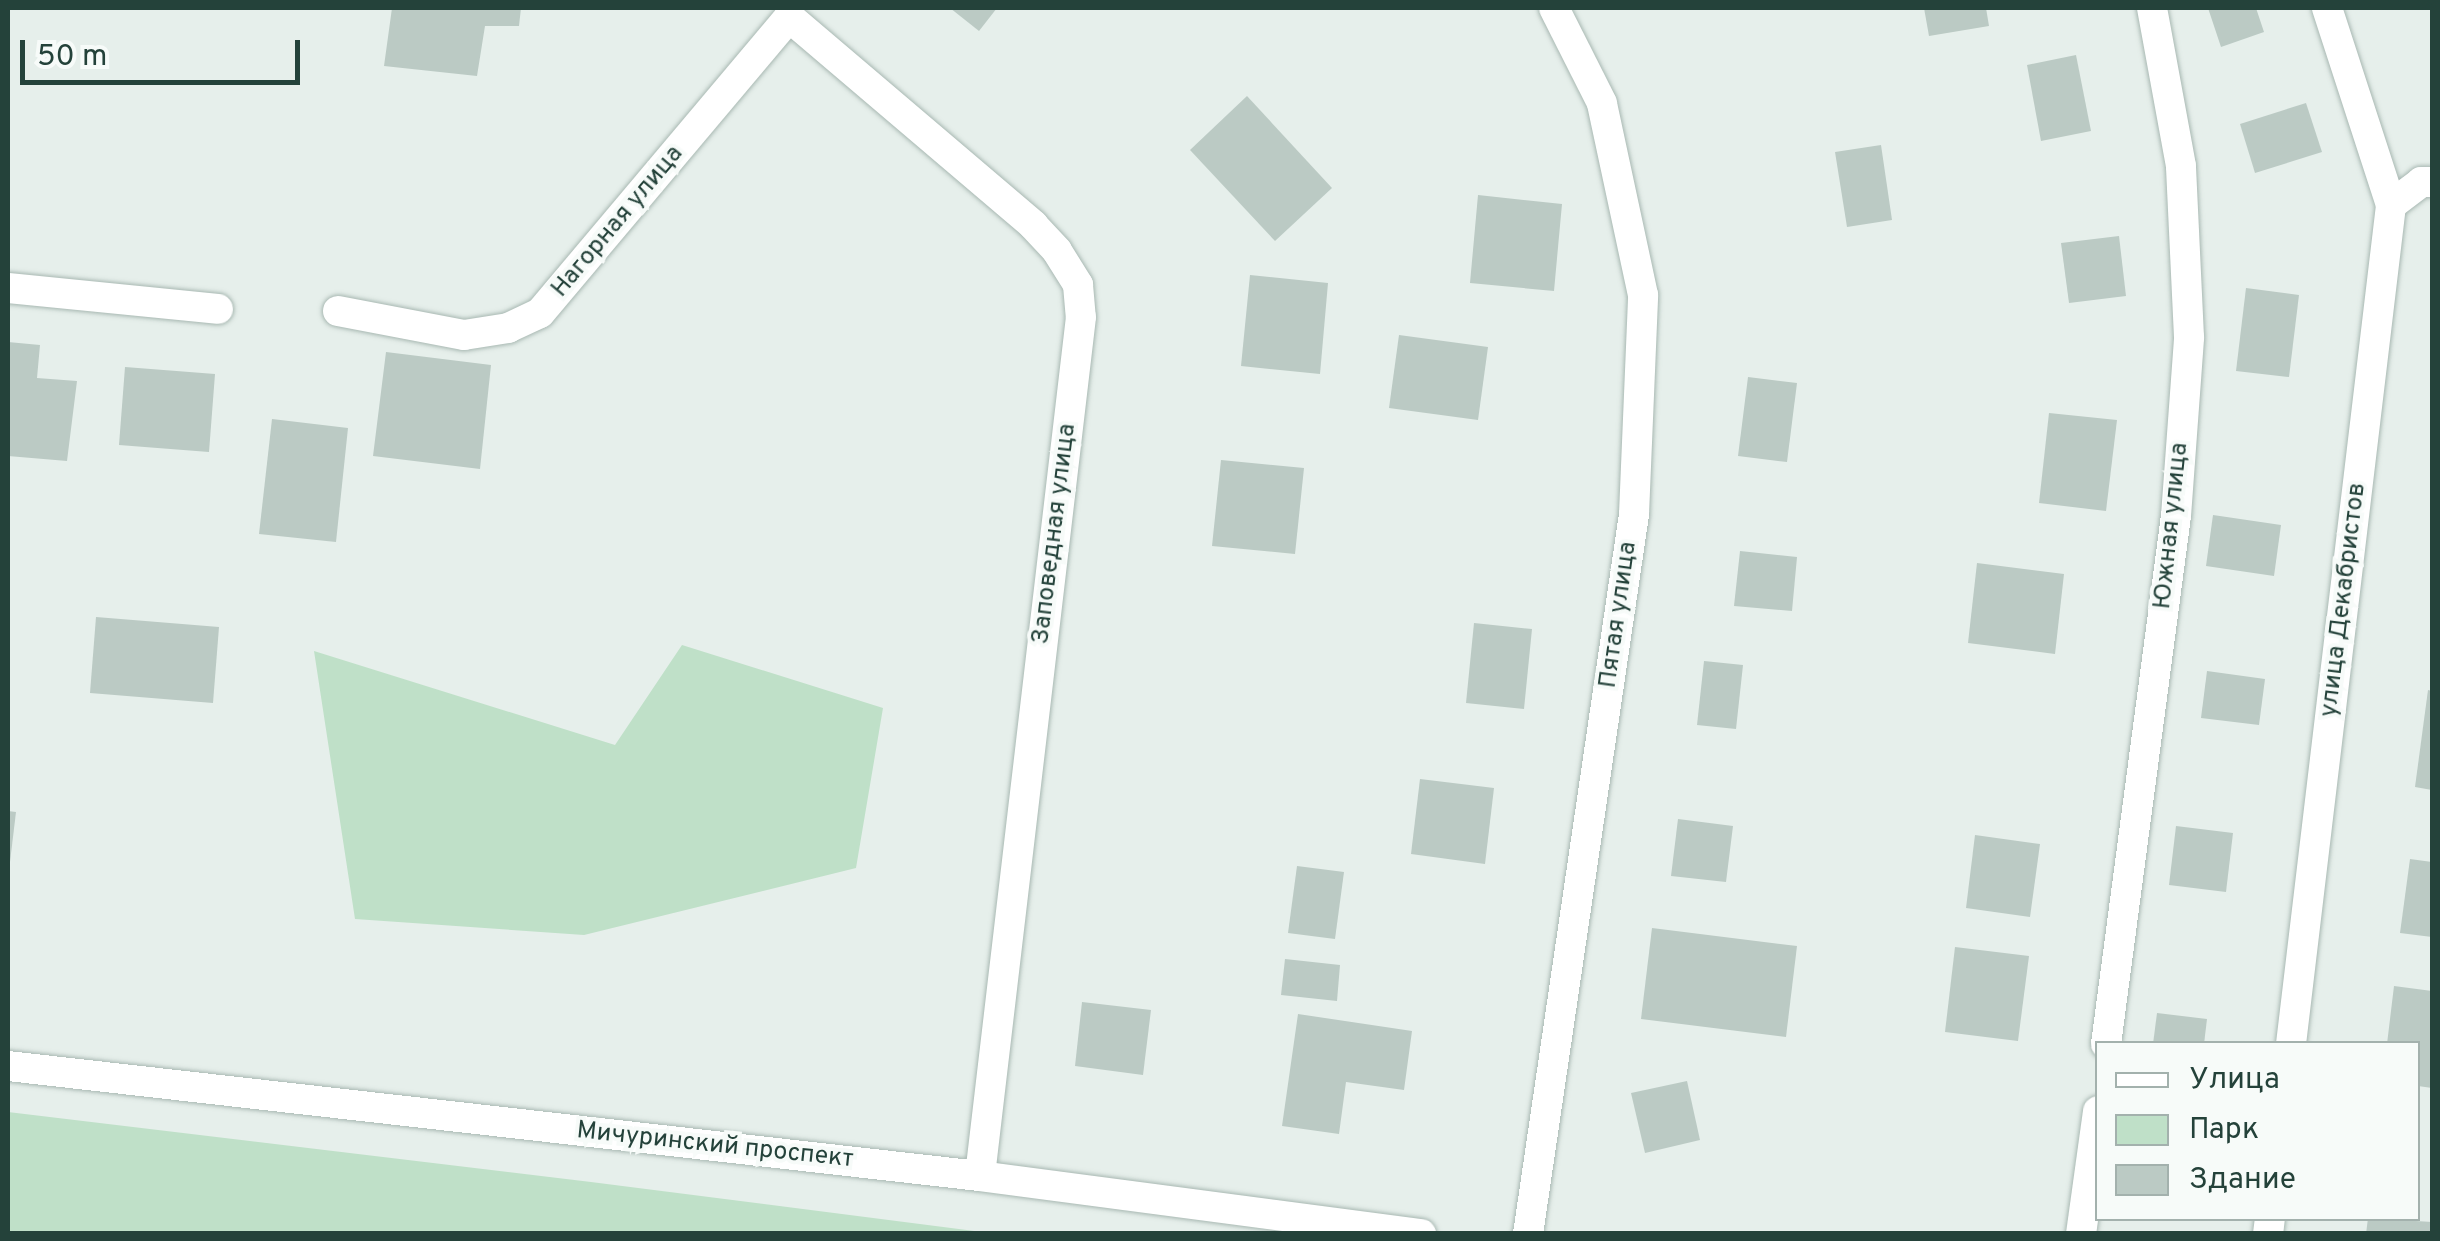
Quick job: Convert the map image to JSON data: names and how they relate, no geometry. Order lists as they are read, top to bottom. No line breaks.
{"streets":{"street":["Нагорная улица","Южная улица","Заповедная улица","улица Декабристов","Пятая улица","Мичуринский проспект"]},"crossings":[["Нагорная улица","Заповедная улица"],["Заповедная улица","Мичуринский проспект"]],"legend":["Улица","Парк","Здание"],"scale_bar":"50 m"}
